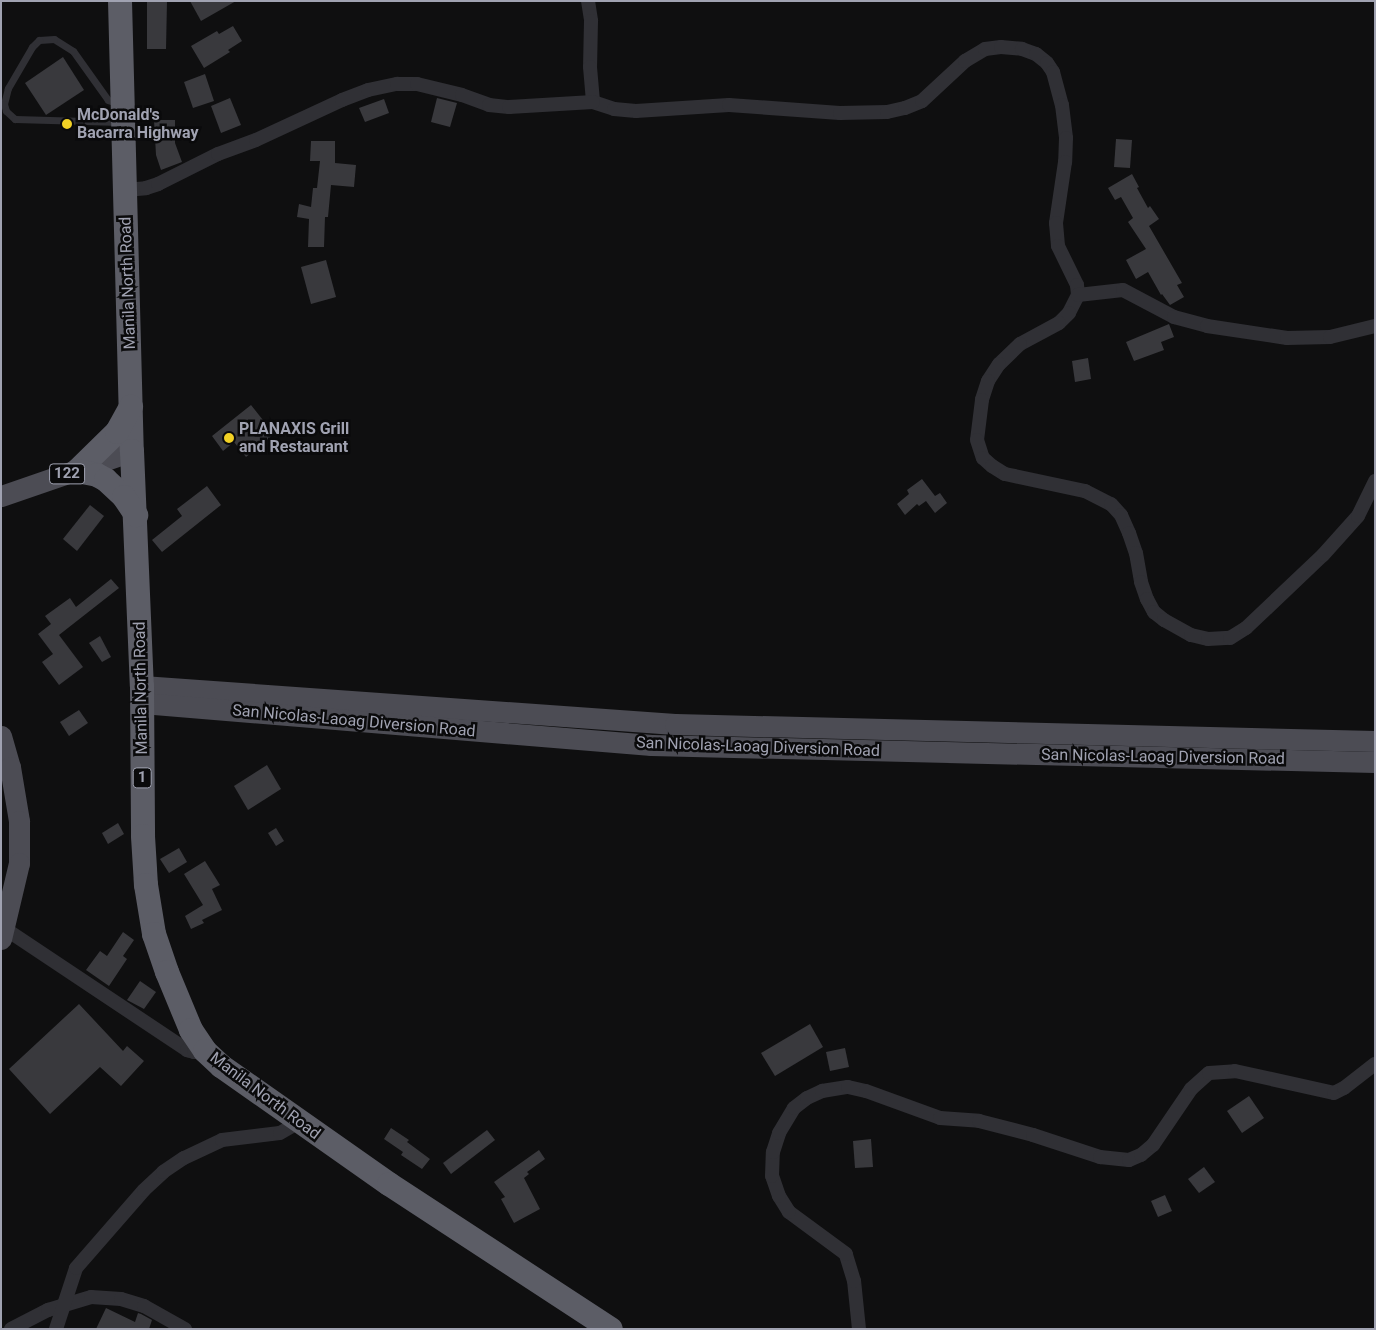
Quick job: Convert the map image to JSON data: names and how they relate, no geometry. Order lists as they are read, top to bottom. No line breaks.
{"streets":{"highway":["Manila North Road","1"],"main road":["122","San Nicolas-Laoag Diversion Road"]},"crossings":[["Manila North Road","122"],["Manila North Road","San Nicolas-Laoag Diversion Road"]],"places":["McDonald's Bacarra Highway","PLANAXIS Grill and Restaurant"]}
